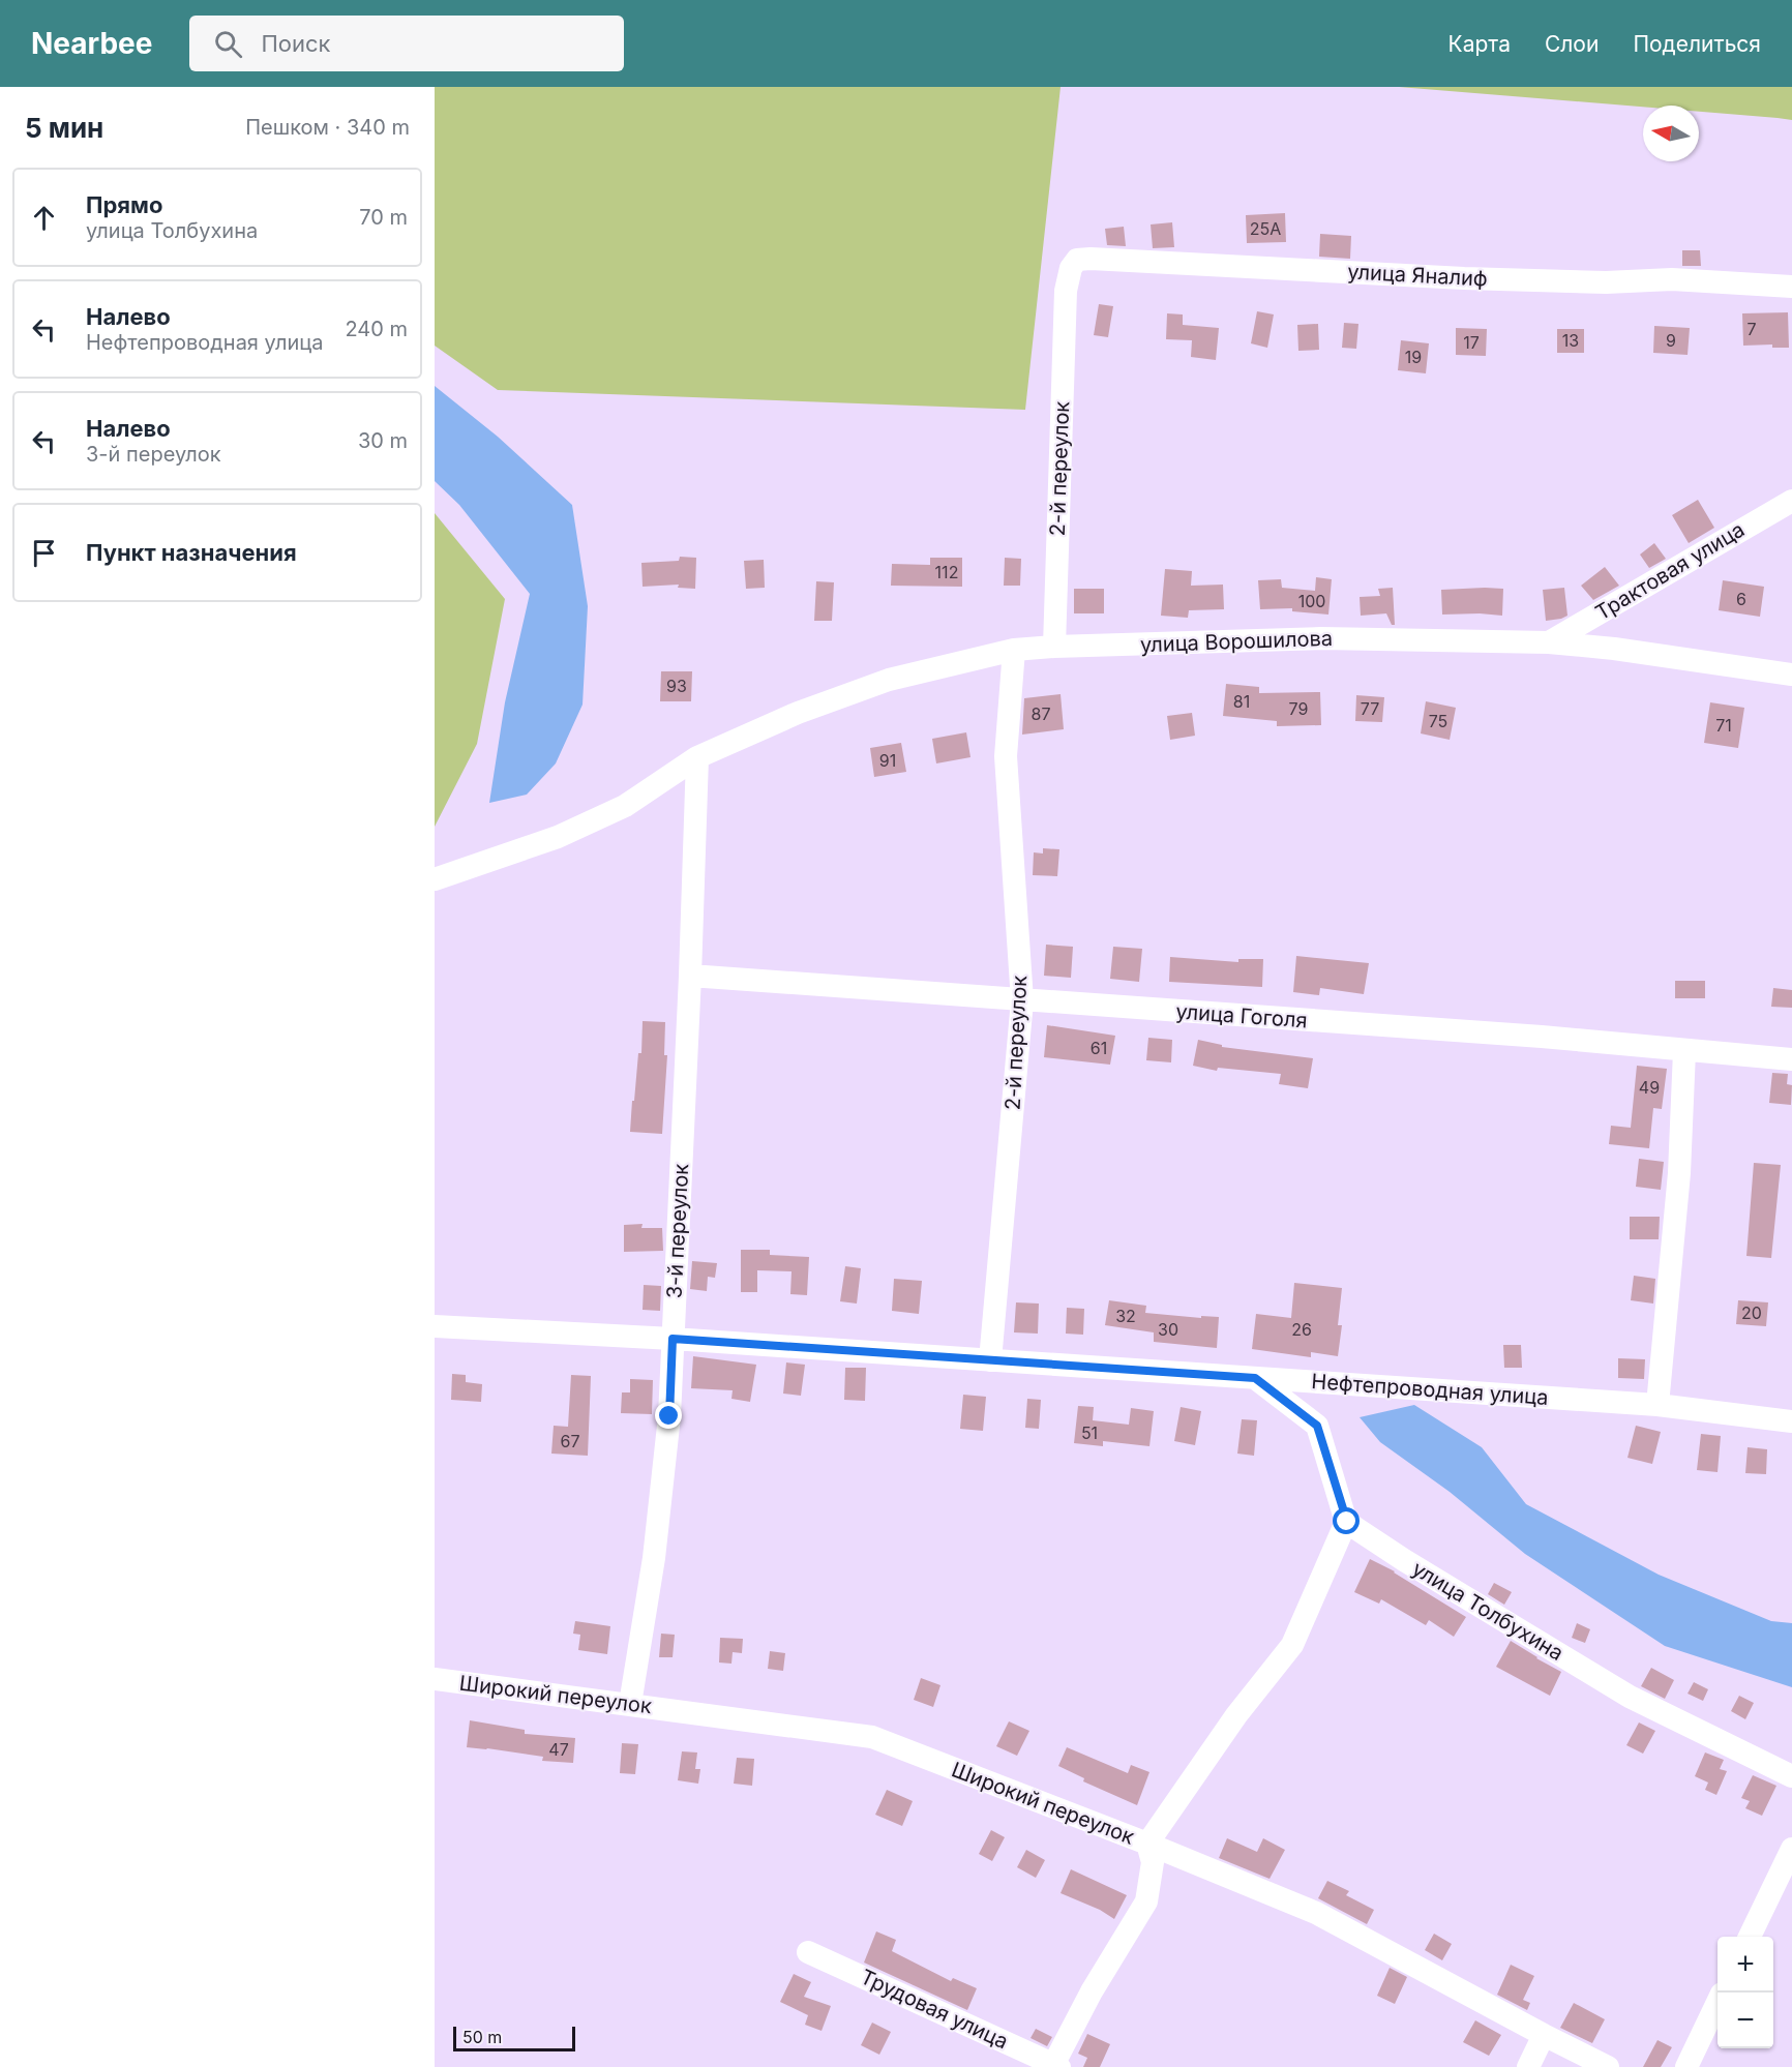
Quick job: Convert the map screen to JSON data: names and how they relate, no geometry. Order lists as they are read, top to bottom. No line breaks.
{"streets":{"street":["улица Яналиф","2-й переулок","Трактовая улица","улица Ворошилова","улица Гоголя","3-й переулок","Нефтепроводная улица","улица Толбухина","Широкий переулок","Трудовая улица"]},"crossings":[["улица Яналиф","2-й переулок"],["2-й переулок","улица Ворошилова"],["2-й переулок","улица Гоголя"],["2-й переулок","Нефтепроводная улица"],["Трактовая улица","улица Ворошилова"],["улица Ворошилова","3-й переулок"],["улица Гоголя","3-й переулок"],["3-й переулок","Нефтепроводная улица"],["3-й переулок","Широкий переулок"]],"house_numbers":["25А","7","13","9","17","19","112","6","100","93","81","79","77","87","75","71","91","61","49","20","32","30","26","51","67","47"],"scale_bar":"50 m","north":"left","page":{"header":"Nearbee","search":"Поиск","nav":["Карта","Слои","Поделиться"],"heading":["5 мин","Пешком · 340 m"],"list":[["Прямо","улица Толбухина","70 m"],["Налево","Нефтепроводная улица","240 m"],["Налево","3-й переулок","30 m"],"Пункт назначения"],"map_buttons":["+","−"],"scale":"50 m"}}
